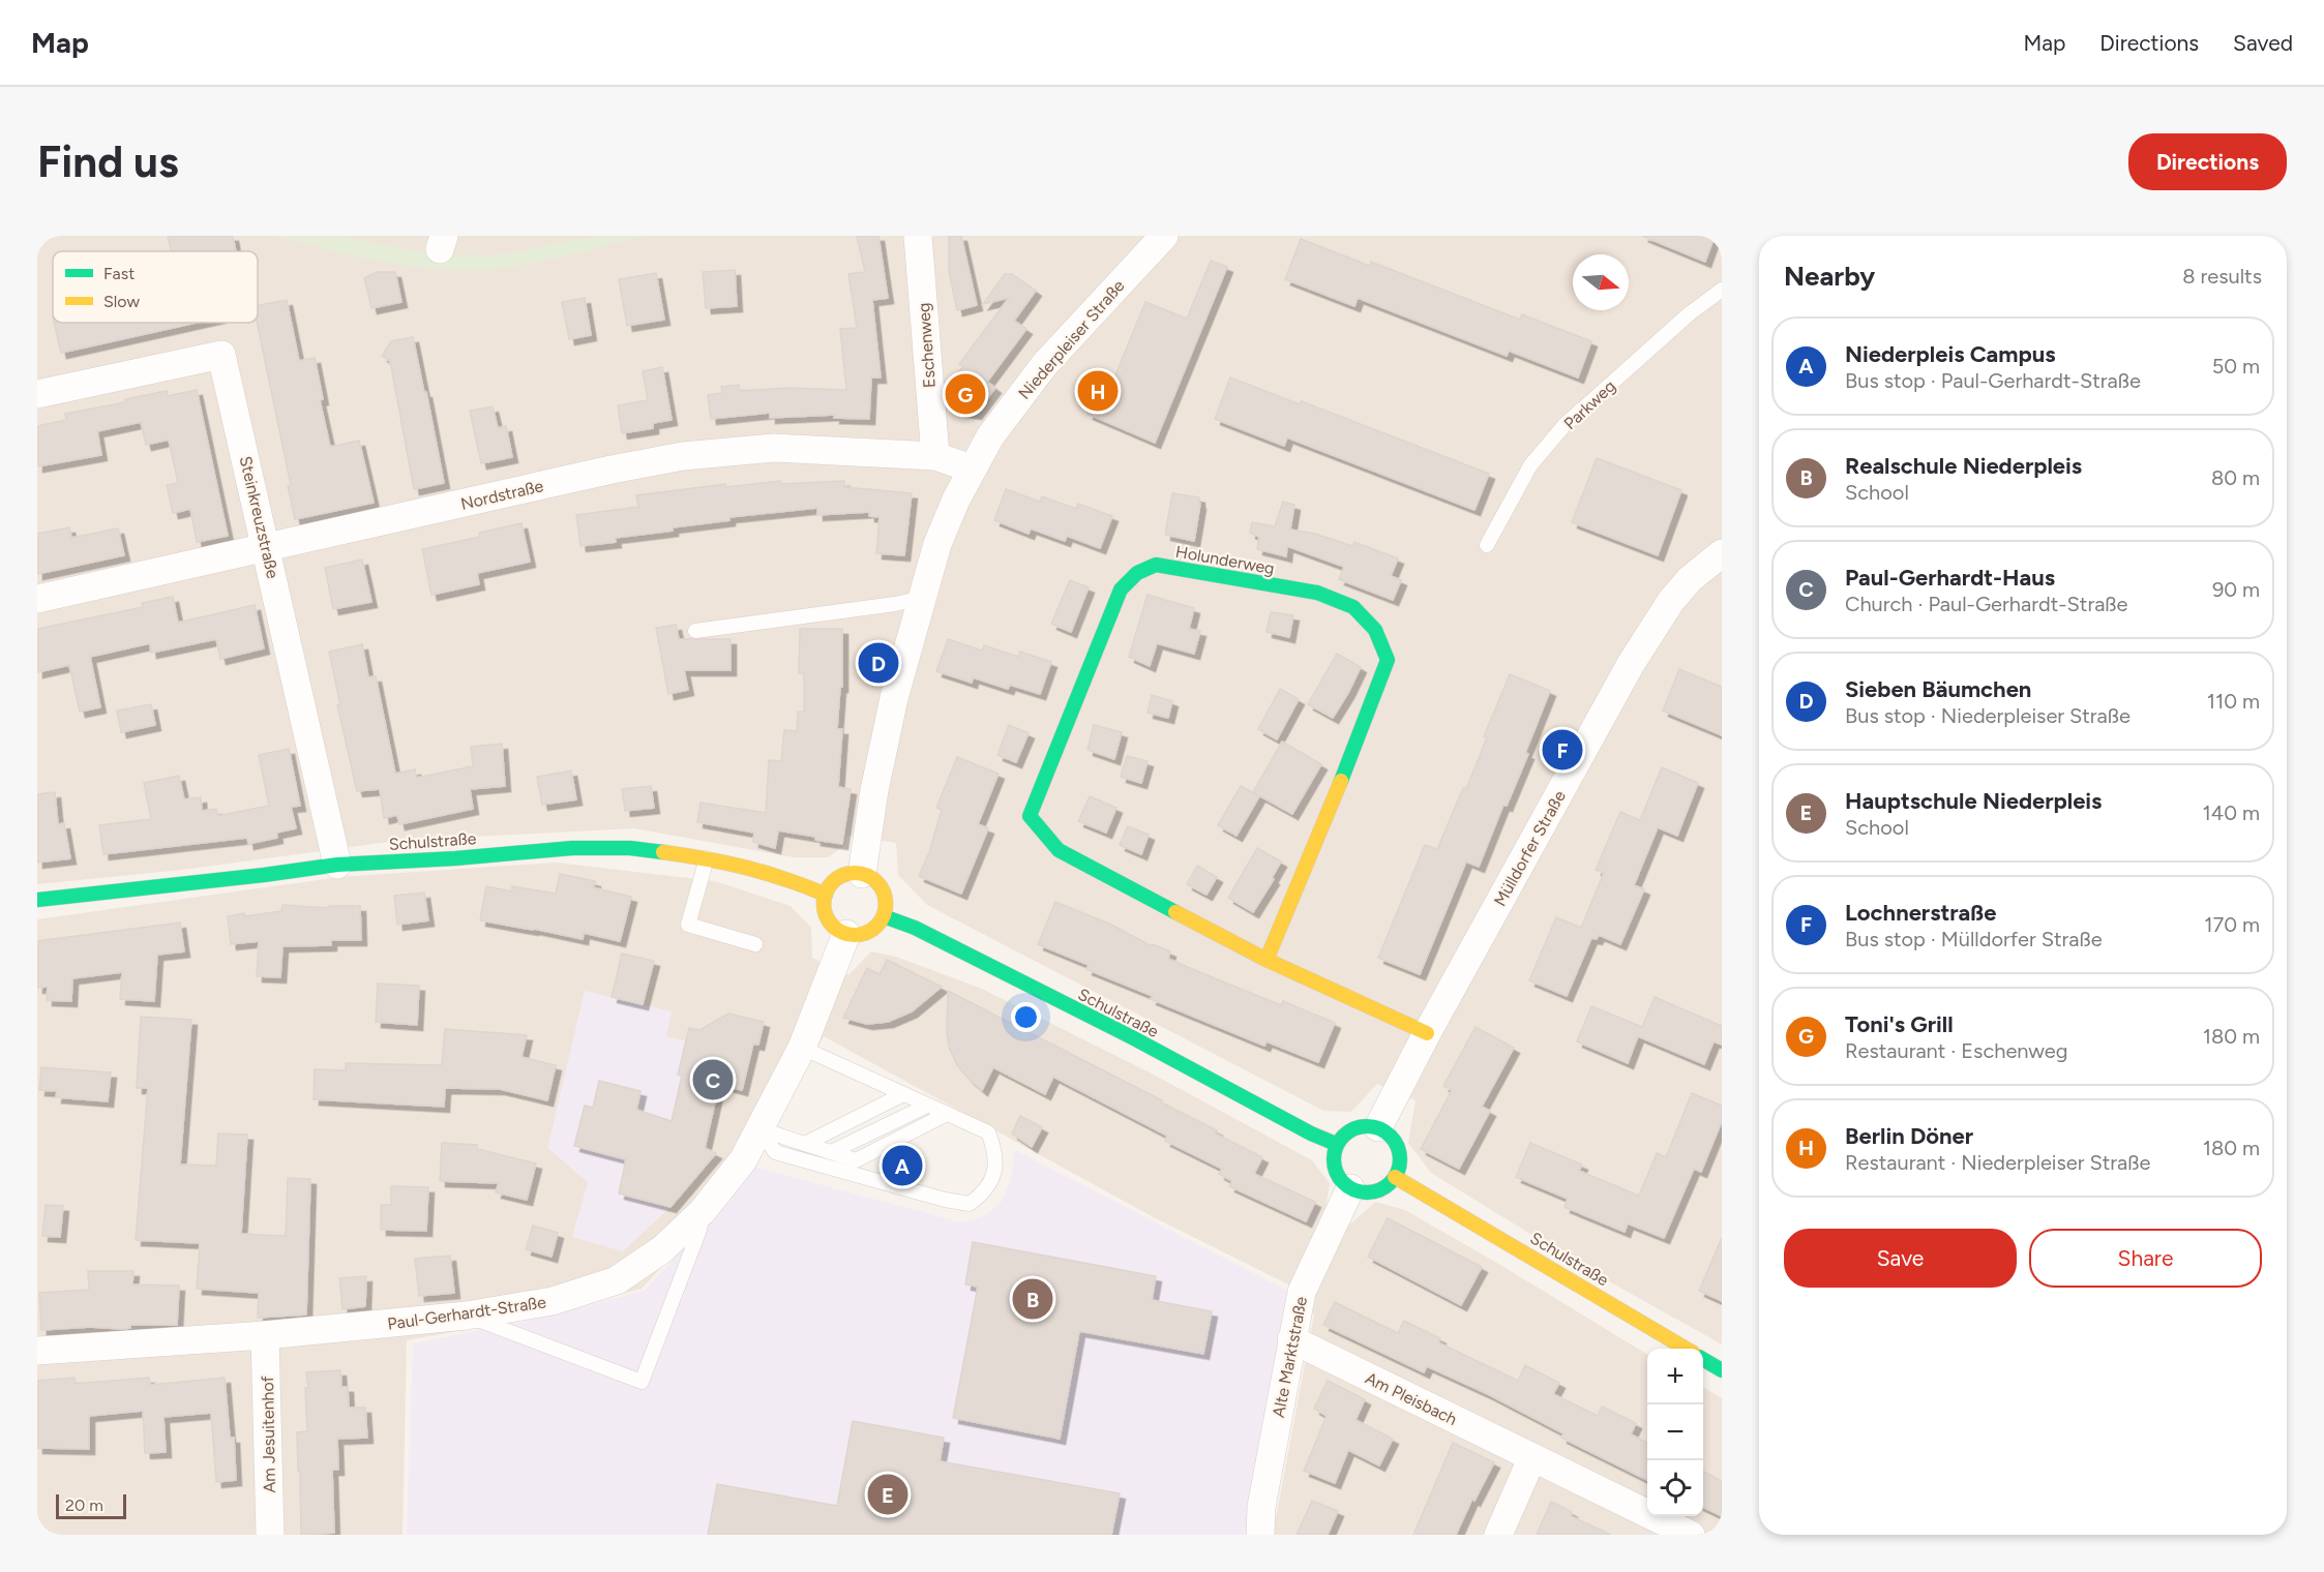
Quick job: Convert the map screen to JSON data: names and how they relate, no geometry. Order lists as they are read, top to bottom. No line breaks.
{"streets":{"street":["Niederpleiser Straße","Eschenweg","Nordstraße","Steinkreuzstraße","Holunderweg","Schulstraße","Mülldorfer Straße","Paul-Gerhardt-Straße","Alte Marktstraße","Am Pleisbach","Am Jesuitenhof"],"lane":["Parkweg"]},"crossings":[["Niederpleiser Straße","Nordstraße"],["Niederpleiser Straße","Schulstraße"],["Niederpleiser Straße","Paul-Gerhardt-Straße"],["Eschenweg","Nordstraße"],["Nordstraße","Steinkreuzstraße"],["Steinkreuzstraße","Schulstraße"],["Holunderweg","Mülldorfer Straße"],["Schulstraße","Mülldorfer Straße"],["Schulstraße","Paul-Gerhardt-Straße"],["Schulstraße","Alte Marktstraße"],["Mülldorfer Straße","Alte Marktstraße"],["Paul-Gerhardt-Straße","Am Jesuitenhof"],["Alte Marktstraße","Am Pleisbach"]],"legend":["Fast","Slow"],"scale_bar":"20 m","north":"right","page":{"header":"Map","nav":["Map","Directions","Saved"],"buttons":["Directions",["Save","Share"]],"title":"Find us","heading":["Nearby","8 results"],"list":[{"mark":"A","name":"Niederpleis Campus","note":"Bus stop · Paul-Gerhardt-Straße","value":"50 m"},{"mark":"B","name":"Realschule Niederpleis","note":"School","value":"80 m"},{"mark":"C","name":"Paul-Gerhardt-Haus","note":"Church · Paul-Gerhardt-Straße","value":"90 m"},{"mark":"D","name":"Sieben Bäumchen","note":"Bus stop · Niederpleiser Straße","value":"110 m"},{"mark":"E","name":"Hauptschule Niederpleis","note":"School","value":"140 m"},{"mark":"F","name":"Lochnerstraße","note":"Bus stop · Mülldorfer Straße","value":"170 m"},{"mark":"G","name":"Toni's Grill","note":"Restaurant · Eschenweg","value":"180 m"},{"mark":"H","name":"Berlin Döner","note":"Restaurant · Niederpleiser Straße","value":"180 m"}],"pins":["H","G","D","F","C","A","B","E"],"map_buttons":["+","−"],"scale":"20 m"}}
